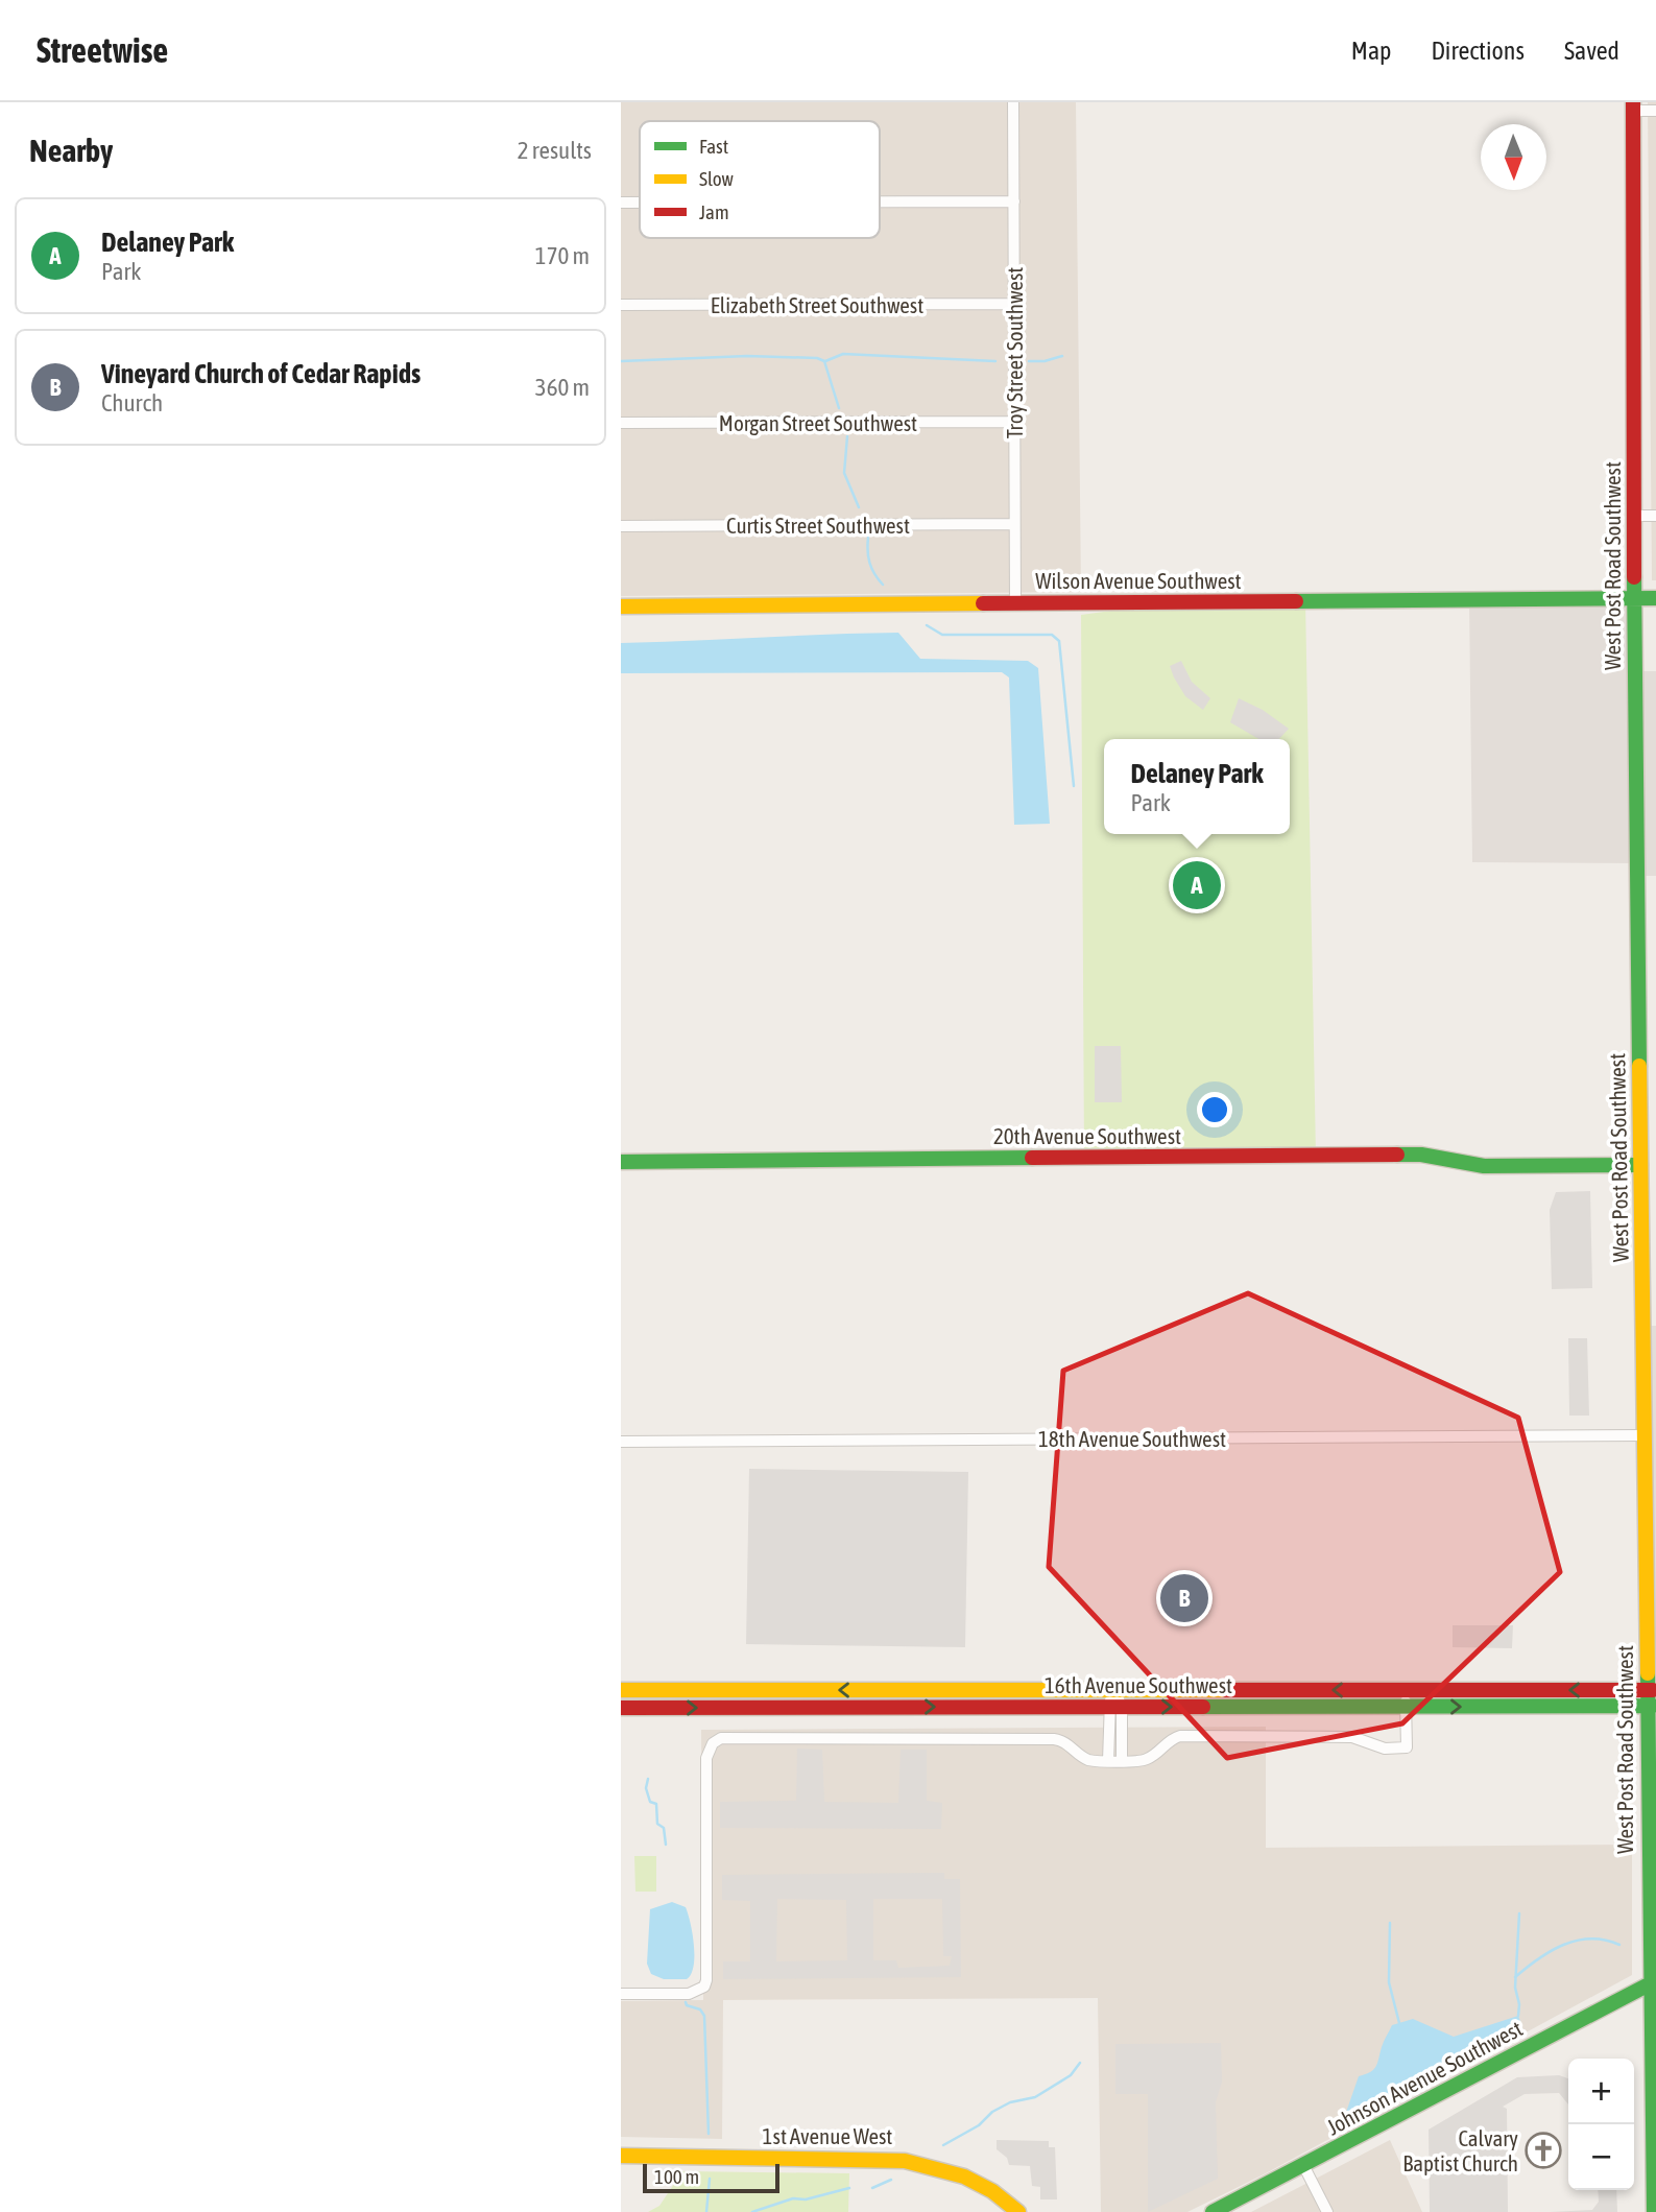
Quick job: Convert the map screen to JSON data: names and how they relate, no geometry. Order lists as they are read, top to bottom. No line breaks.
{"streets":{"street":["Elizabeth Street Southwest","Troy Street Southwest","Morgan Street Southwest","Curtis Street Southwest","West Post Road Southwest","Wilson Avenue Southwest","20th Avenue Southwest","18th Avenue Southwest","16th Avenue Southwest","Johnson Avenue Southwest","1st Avenue West"]},"crossings":[["Elizabeth Street Southwest","Troy Street Southwest"],["Troy Street Southwest","Morgan Street Southwest"],["Troy Street Southwest","Curtis Street Southwest"],["Troy Street Southwest","Wilson Avenue Southwest"],["West Post Road Southwest","Wilson Avenue Southwest"],["West Post Road Southwest","20th Avenue Southwest"],["West Post Road Southwest","18th Avenue Southwest"],["West Post Road Southwest","16th Avenue Southwest"],["West Post Road Southwest","Johnson Avenue Southwest"]],"places":{"church":["Calvary Baptist Church"]},"legend":["Fast","Slow","Jam"],"scale_bar":"100 m","north":"bottom","page":{"header":"Streetwise","nav":["Map","Directions","Saved"],"heading":["Nearby","2 results"],"list":[{"mark":"A","name":"Delaney Park","note":"Park","value":"170 m"},{"mark":"B","name":"Vineyard Church of Cedar Rapids","note":"Church","value":"360 m"}],"popup":["Delaney Park","Park"],"pins":["A","B"],"map_buttons":["+","−"],"scale":"100 m"}}
